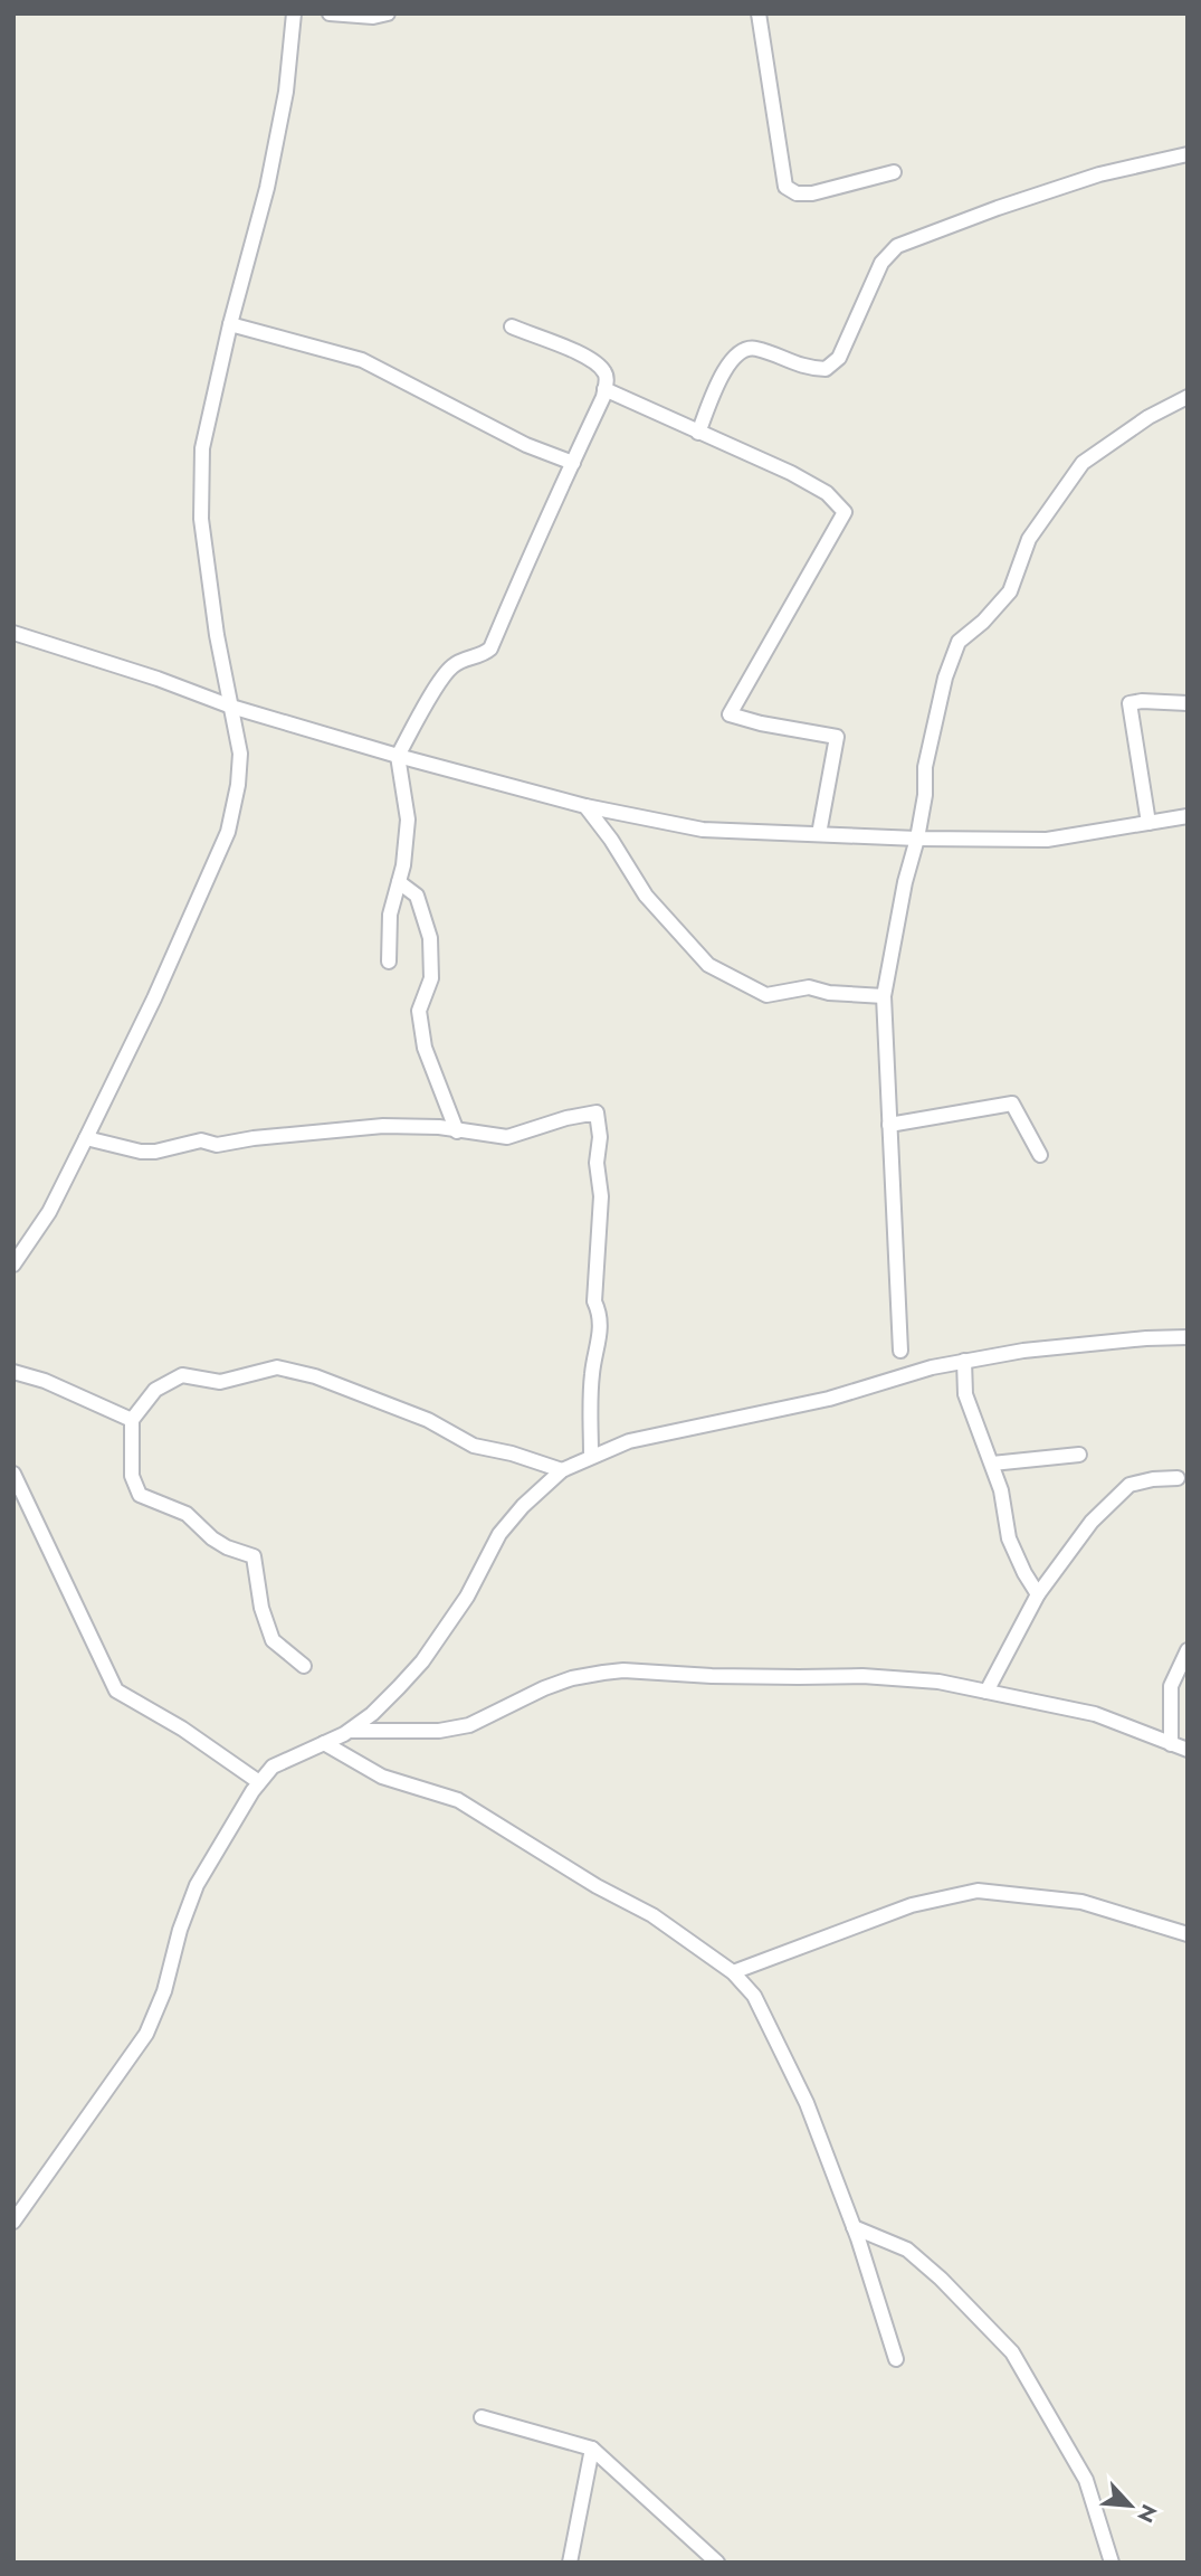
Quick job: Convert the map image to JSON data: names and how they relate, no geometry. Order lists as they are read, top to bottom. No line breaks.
{"north":"bottom right"}
